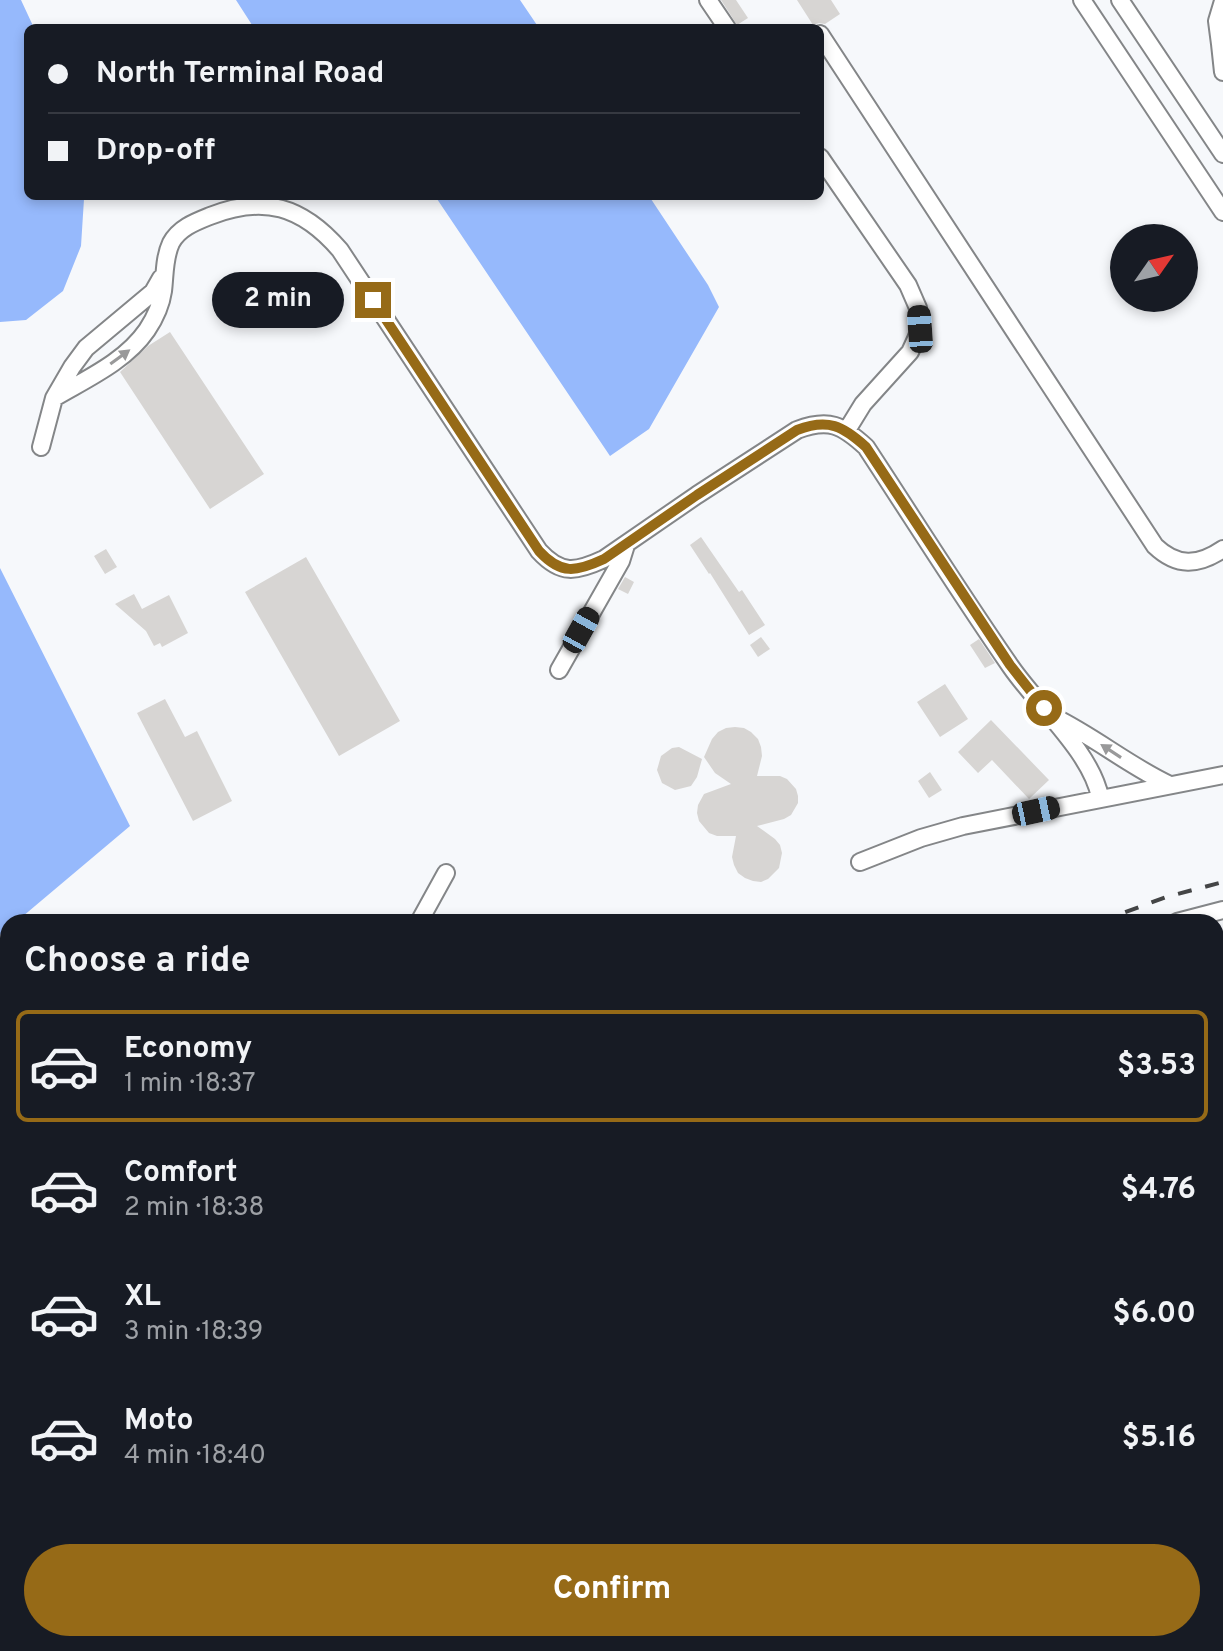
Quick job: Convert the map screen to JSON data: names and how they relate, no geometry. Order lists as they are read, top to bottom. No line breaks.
{"north":"top right","page":{"banner":["North Terminal Road","Drop-off"],"bubble":"2 min","heading":"Choose a ride","list":[{"name":"Economy","note":"1 min · 18:37","value":"$3.53"},{"name":"Comfort","note":"2 min · 18:38","value":"$4.76"},{"name":"XL","note":"3 min · 18:39","value":"$6.00"},{"name":"Moto","note":"4 min · 18:40","value":"$5.16"}],"buttons":"Confirm"}}
